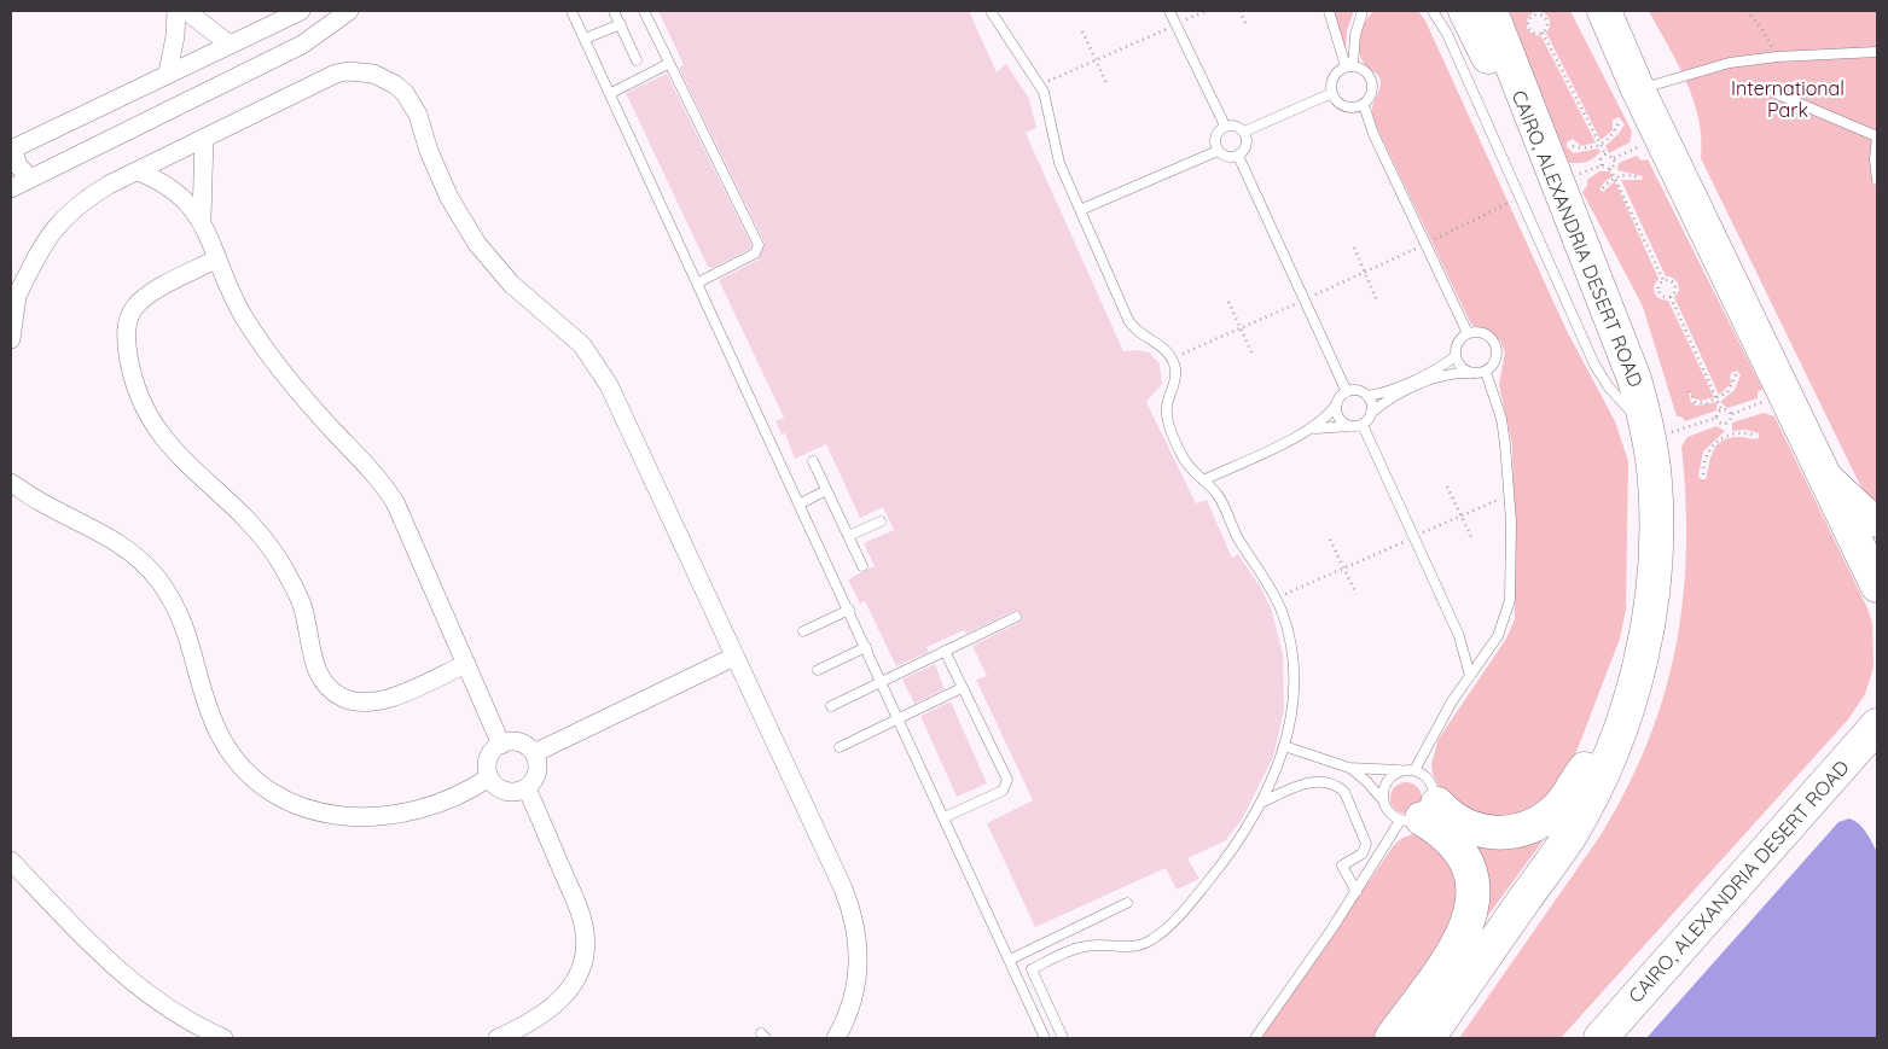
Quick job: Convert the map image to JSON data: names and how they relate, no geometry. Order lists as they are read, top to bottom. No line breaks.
{"streets":{"highway":["CAIRO, ALEXANDRIA DESERT ROAD"]},"parks":["International Park"]}
